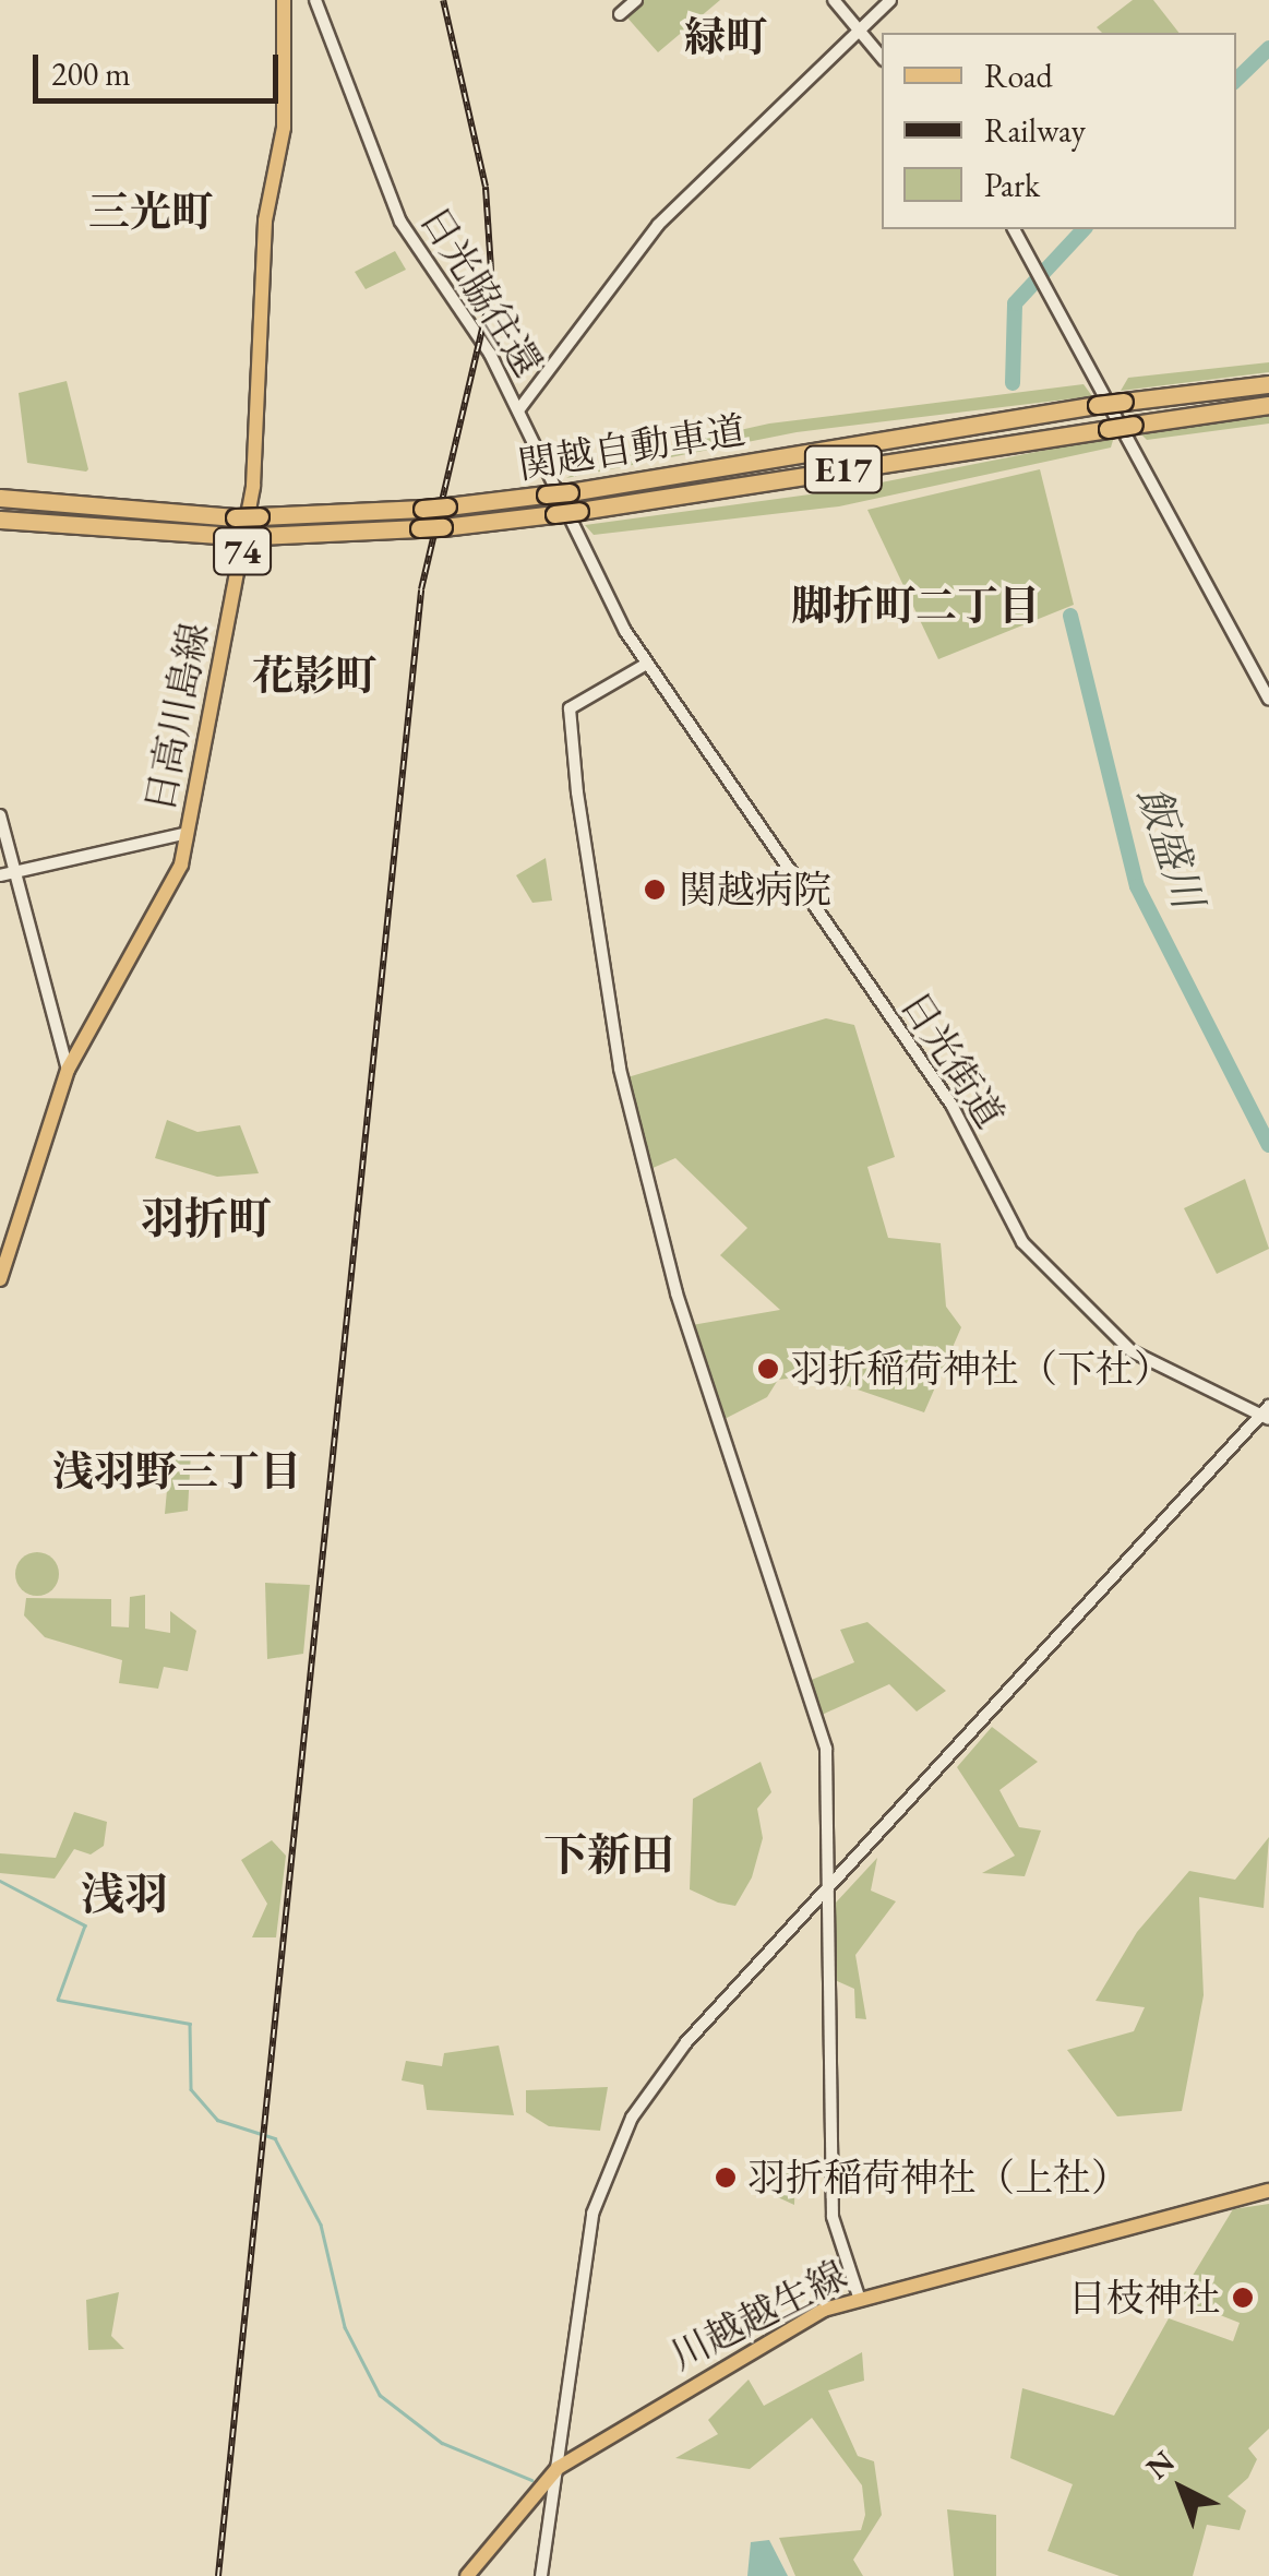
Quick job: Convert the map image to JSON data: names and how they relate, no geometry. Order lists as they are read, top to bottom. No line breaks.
{"streets":{"highway":["関越自動車道","E17"],"main road":["74","日高川島線","川越越生線"],"street":["日光脇往還","日光街道"]},"crossings":[["日光脇往還","日光街道"]],"districts":["緑町","三光町","脚折町二丁目","花影町","羽折町","浅羽野三丁目","下新田","浅羽"],"water":["飯盛川"],"places":["関越病院","羽折稲荷神社（下社）","羽折稲荷神社（上社）","日枝神社"],"legend":["Road","Railway","Park"],"scale_bar":"200 m","north":"top left"}
